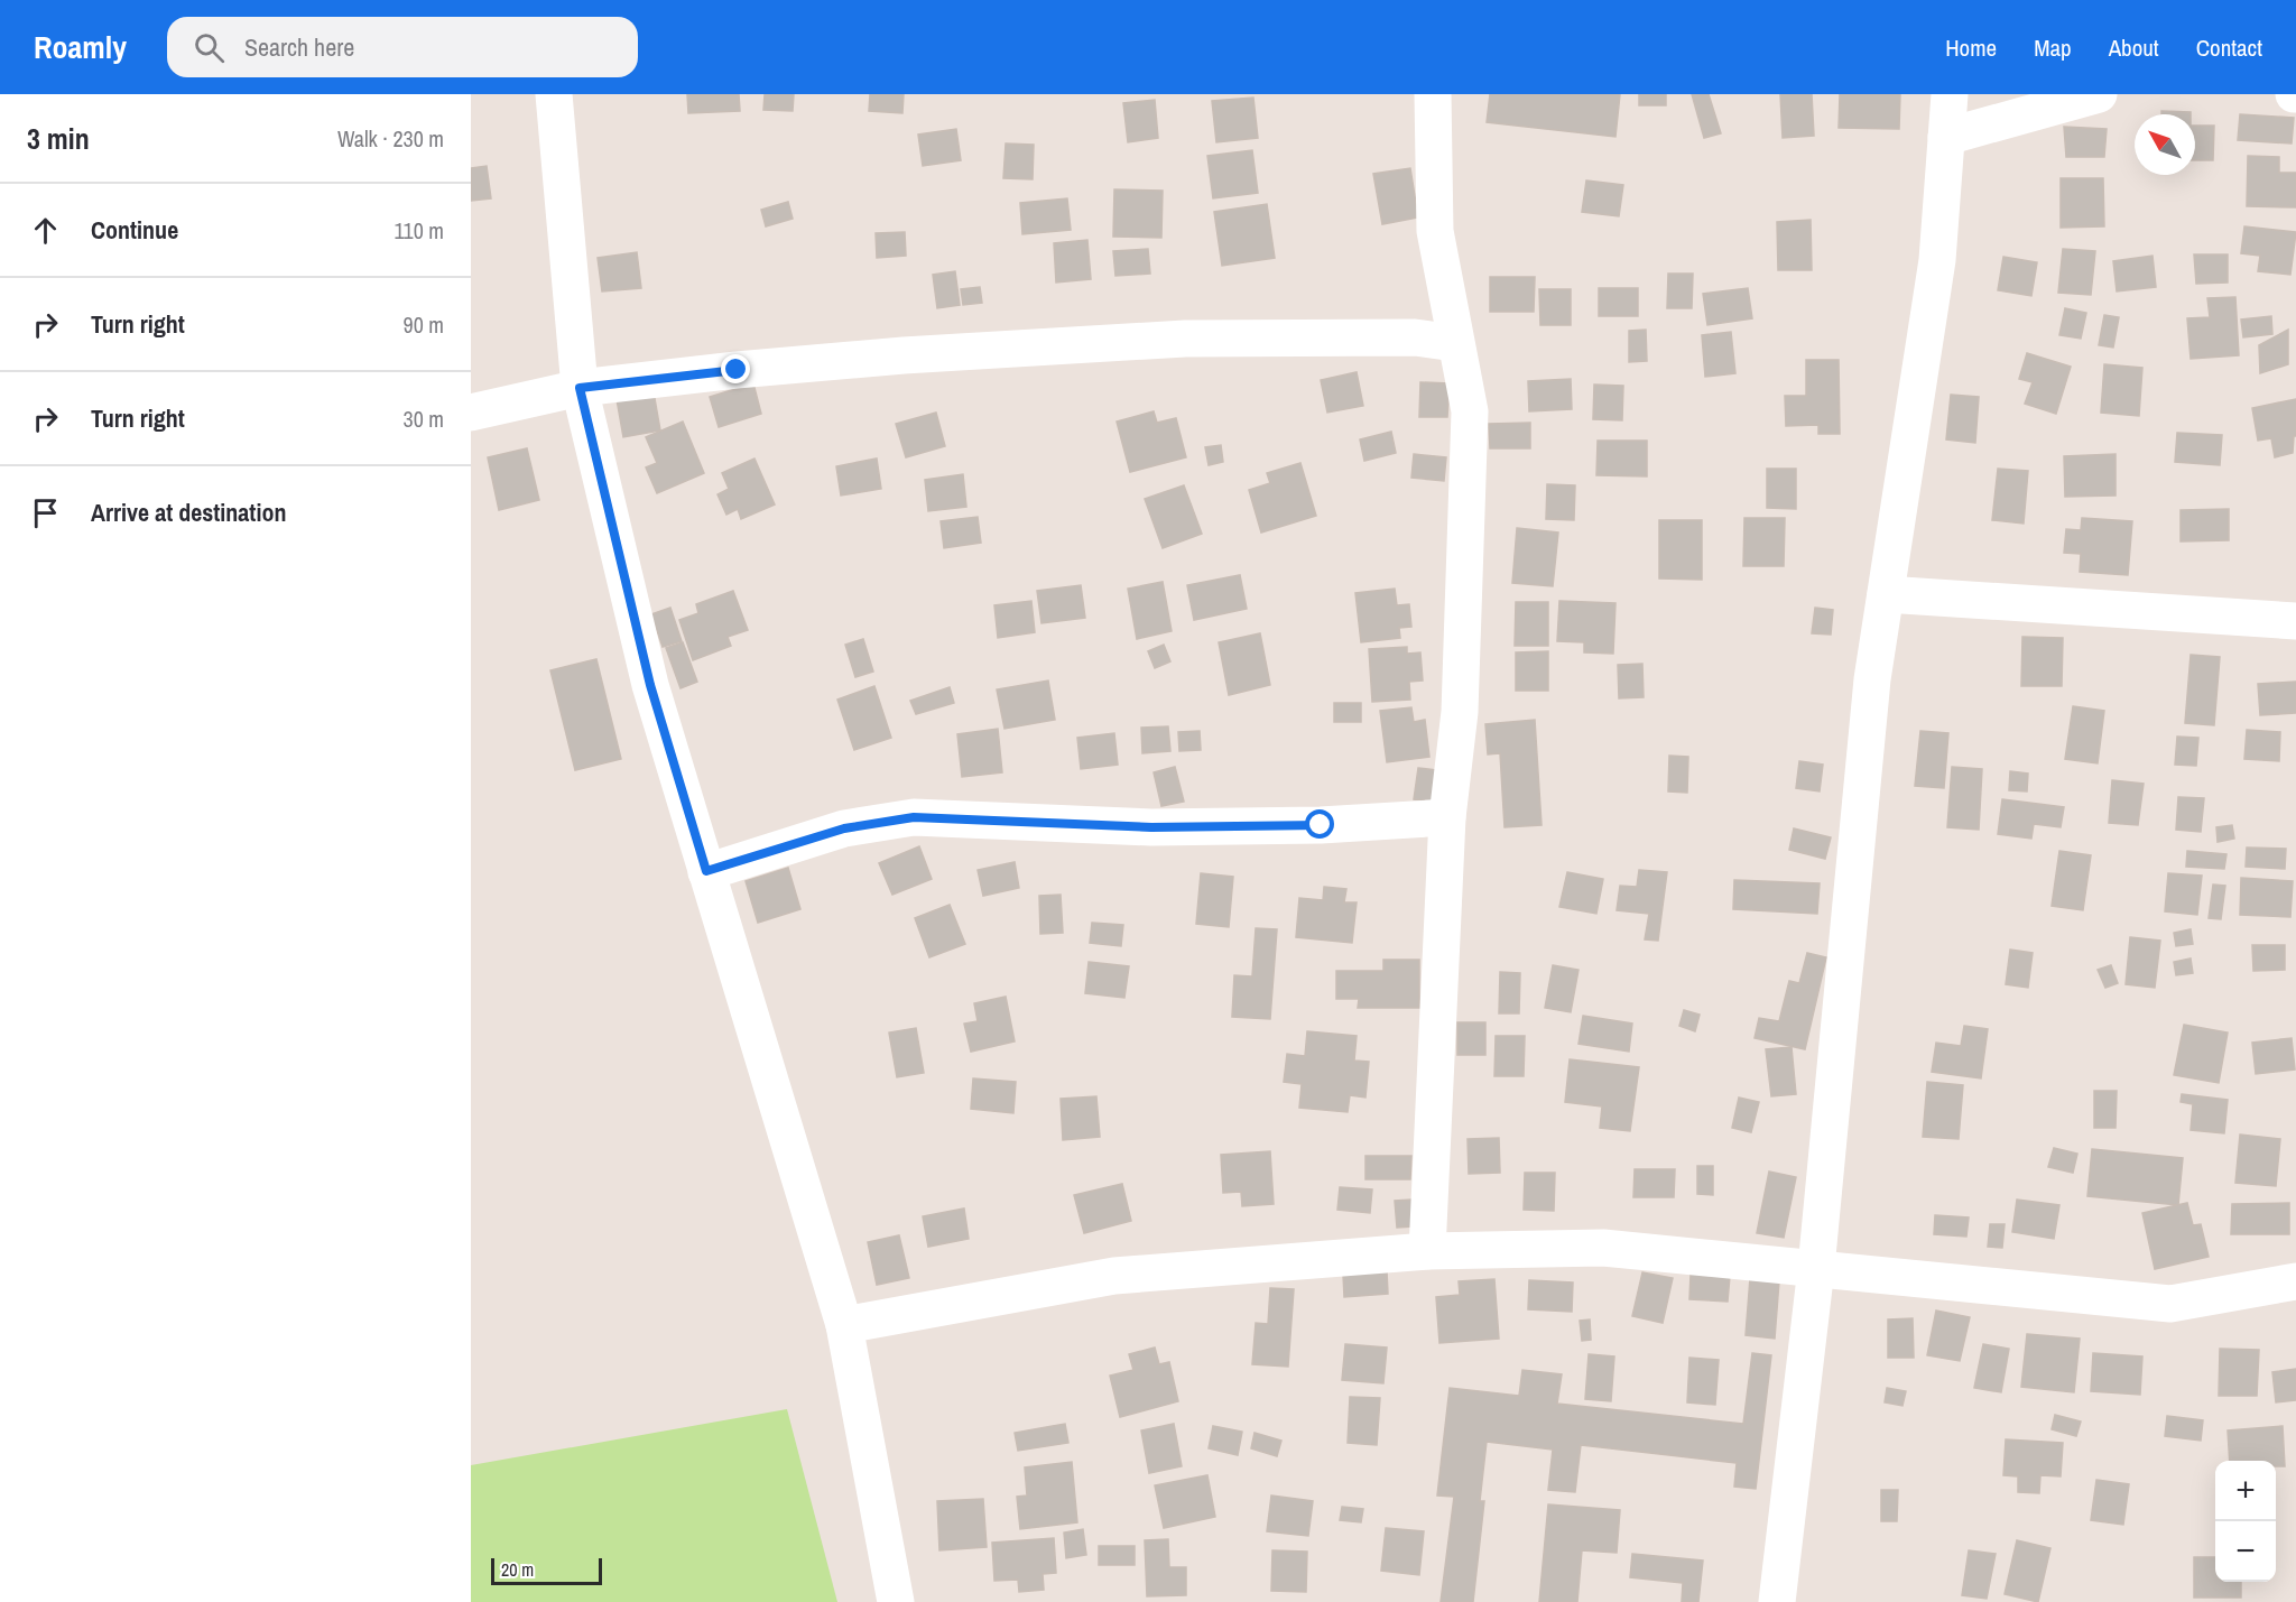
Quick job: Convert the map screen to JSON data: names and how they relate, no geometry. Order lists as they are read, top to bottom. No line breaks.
{"scale_bar":"20 m","north":"top left","page":{"header":"Roamly","search":"Search here","nav":["Home","Map","About","Contact"],"heading":["3 min","Walk · 230 m"],"list":[["Continue","110 m"],["Turn right","90 m"],["Turn right","30 m"],"Arrive at destination"],"map_buttons":["+","−"],"scale":"20 m"}}
